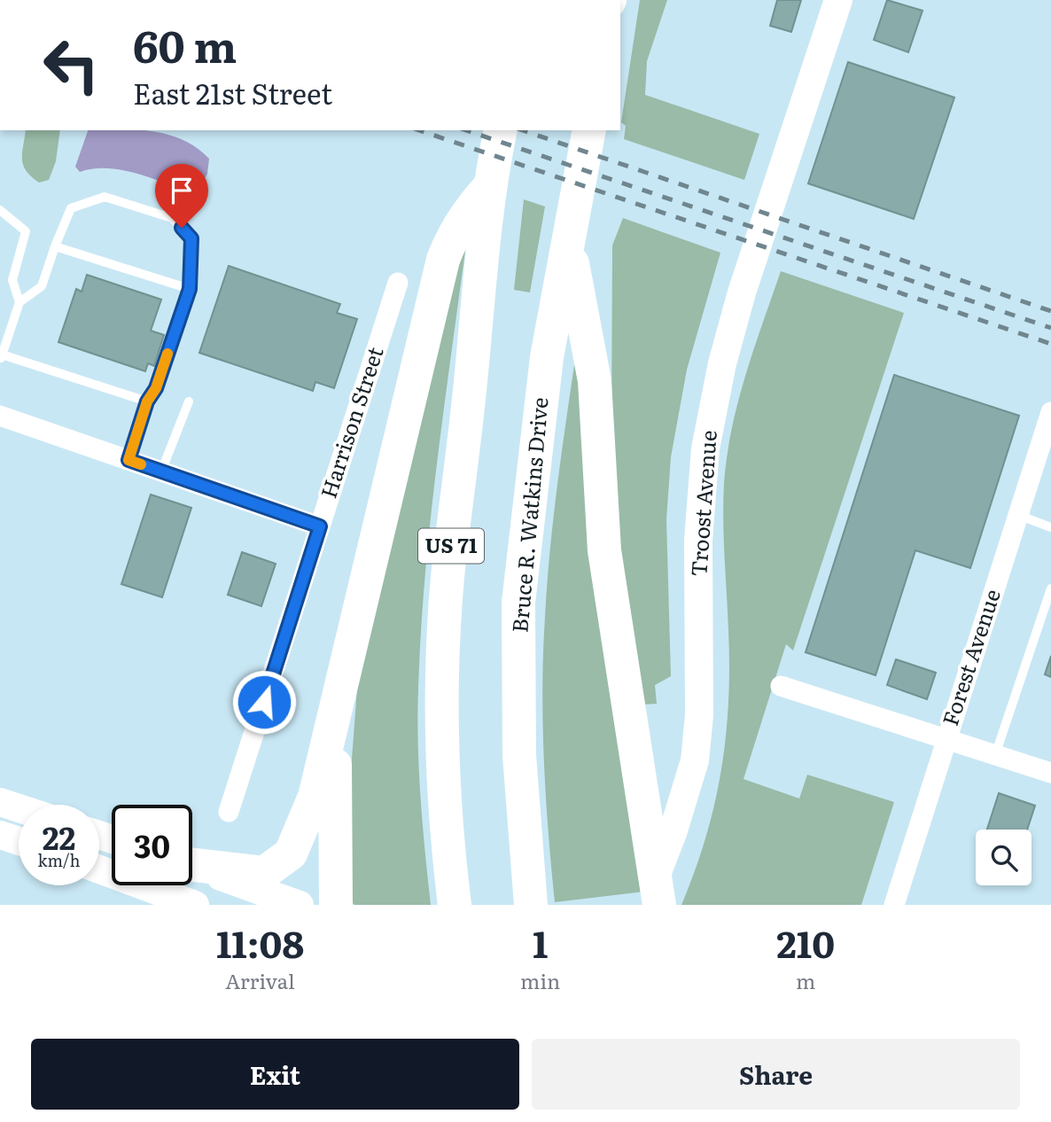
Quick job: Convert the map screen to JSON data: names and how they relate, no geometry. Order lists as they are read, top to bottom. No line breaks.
{"streets":{"highway":["Bruce R. Watkins Drive","US 71"],"main road":["Troost Avenue"],"street":["Harrison Street","Forest Avenue"]},"page":{"turn":["60 m","East 21st Street"],"speed":"22 km/h","limit":"30","eta":["11:08","Arrival","1","min","210","m"],"buttons":["Exit","Share"]}}
